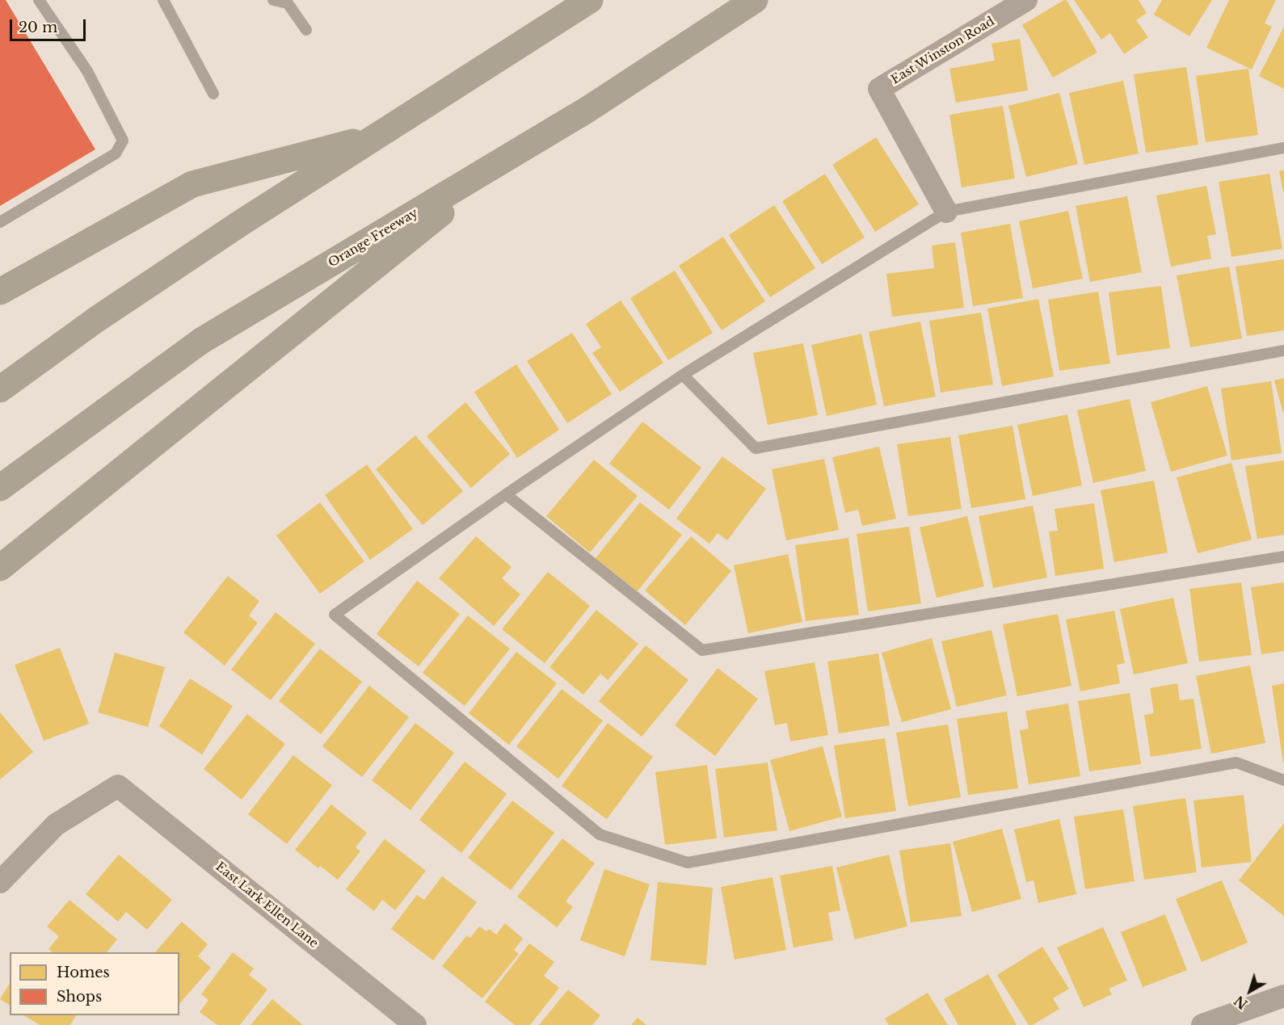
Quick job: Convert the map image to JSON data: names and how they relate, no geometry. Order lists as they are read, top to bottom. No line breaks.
{"streets":{"highway":["Orange Freeway"],"street":["East Winston Road","East Lark Ellen Lane"]},"legend":["Homes","Shops"],"scale_bar":"20 m","north":"bottom left"}
